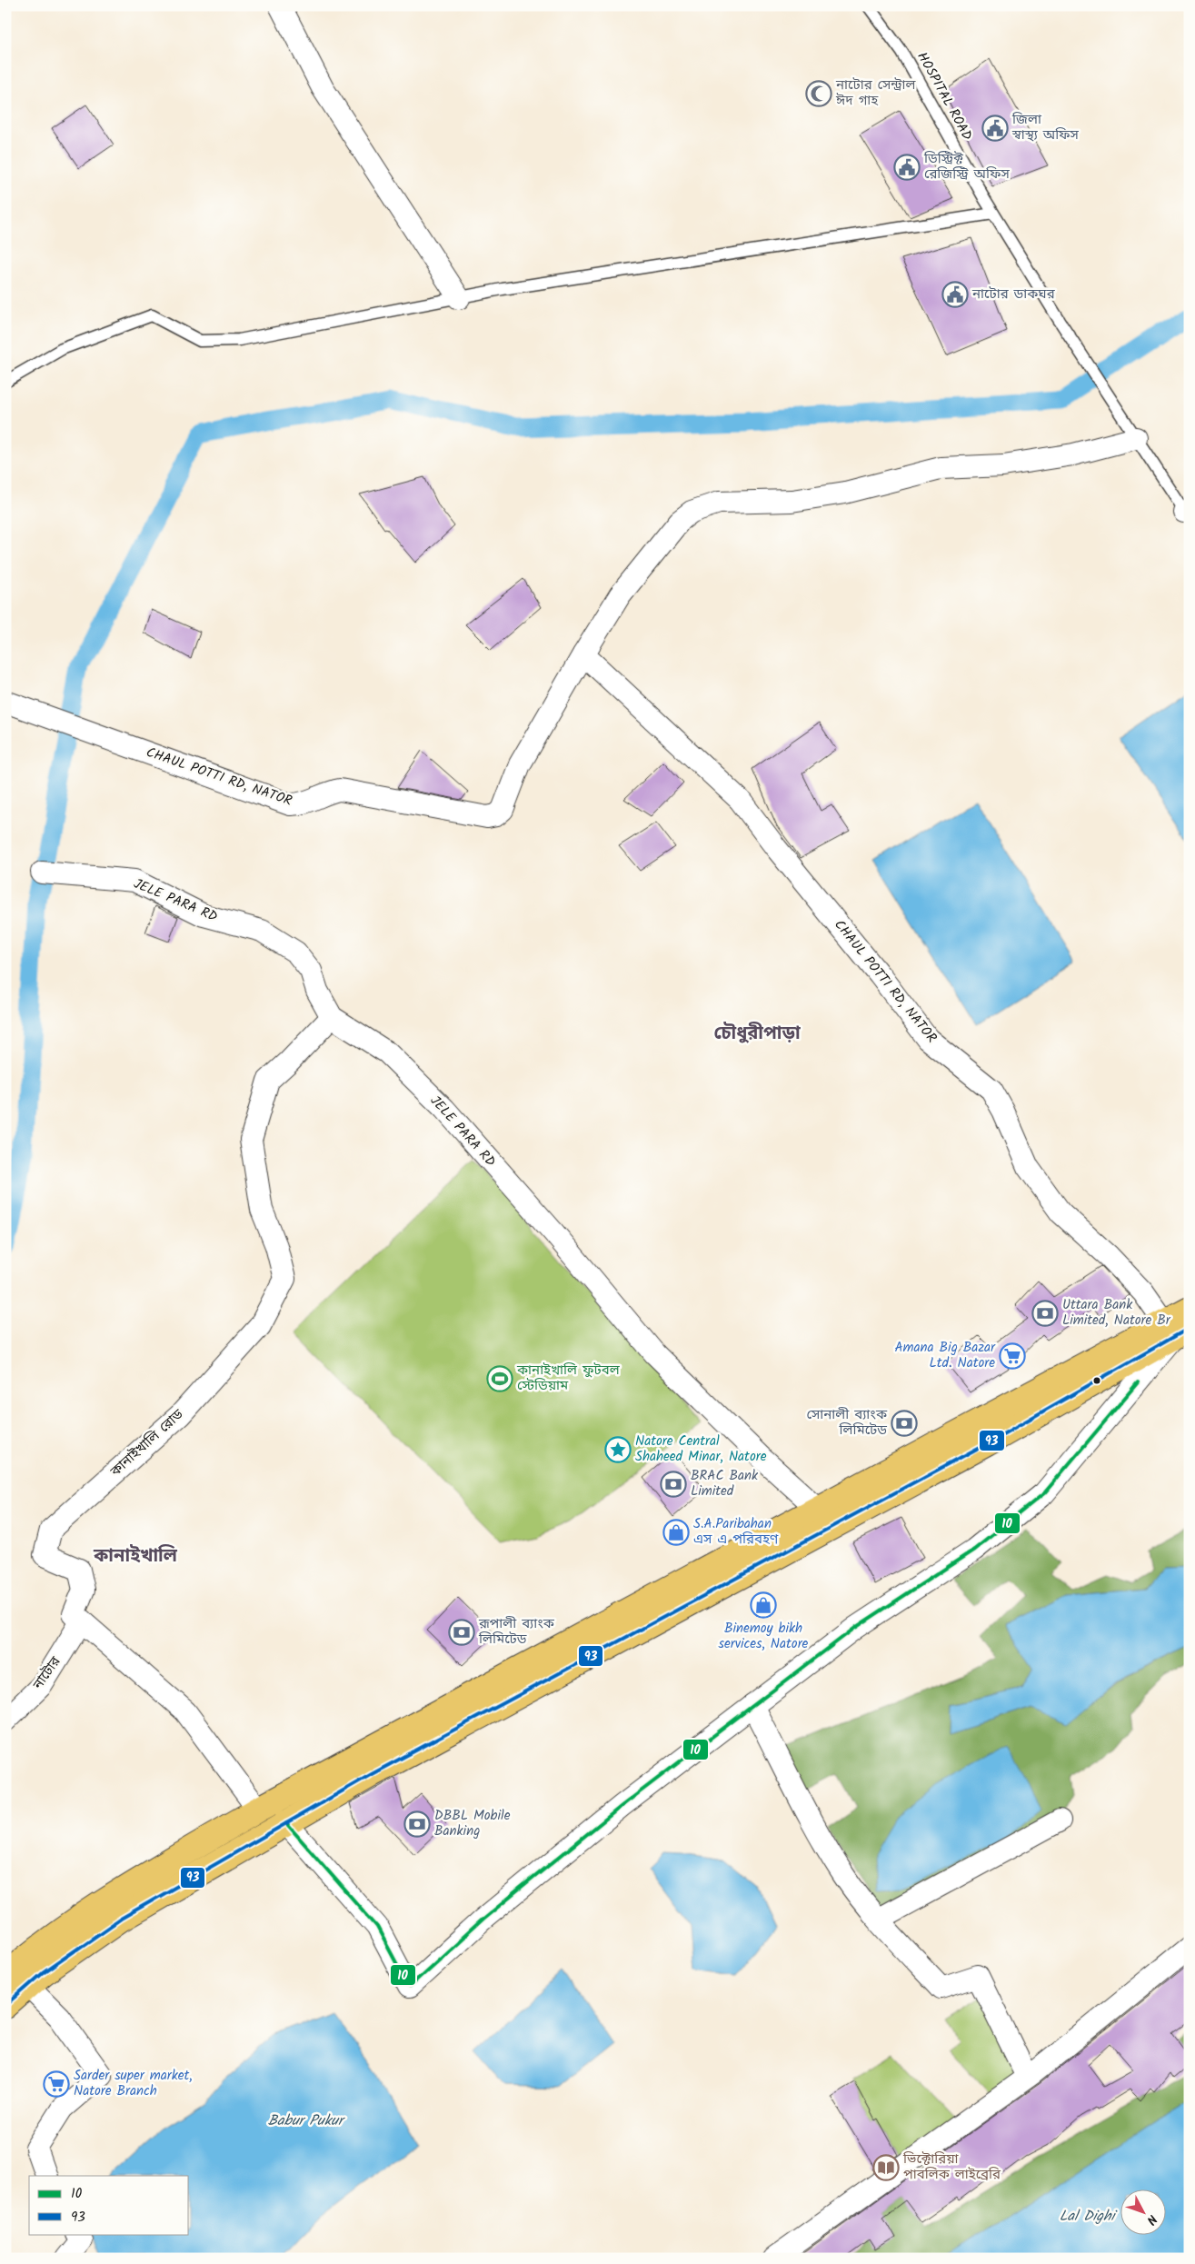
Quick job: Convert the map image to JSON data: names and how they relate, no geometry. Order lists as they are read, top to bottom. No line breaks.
{"streets":{"street":["CHAUL POTTI RD, NATOR","JELE PARA RD","কানাইখালি রোড","নাটোর"],"lane":["HOSPITAL ROAD"]},"crossings":[["HOSPITAL ROAD","CHAUL POTTI RD, NATOR"],["JELE PARA RD","কানাইখালি রোড"],["কানাইখালি রোড","নাটোর"]],"districts":["চৌধুরীপাড়া","কানাইখালি"],"water":["Babur Pukur","Lal Dighi"],"places":{"mosque":["নাটোর সেন্ট্রাল ঈদ গাহ"],"public building":["জিলা স্বাস্থ্য অফিস","ডিস্ট্রিক্ট রেজিস্ট্রি অফিস","নাটোর ডাকঘর"],"bank":["Uttara Bank Limited, Natore Br","সোনালী ব্যাংক লিমিটেড","BRAC Bank Limited","রূপালী ব্যাংক লিমিটেড","DBBL Mobile Banking"],"supermarket":["Amana Big Bazar Ltd. Natore","Sarder super market, Natore Branch"],"sports":["কানাইখালি ফুটবল স্টেডিয়াম"],"place":["Natore Central Shaheed Minar, Natore"],"shop":["S.A.Paribahan এস এ পরিবহণ","Binemoy bikh services, Natore"],"library":["ভিক্টোরিয়া পাবলিক লাইব্রেরি"]},"lines":["transit line 93","transit line 10"],"legend":["10","93"],"north":"bottom right"}
